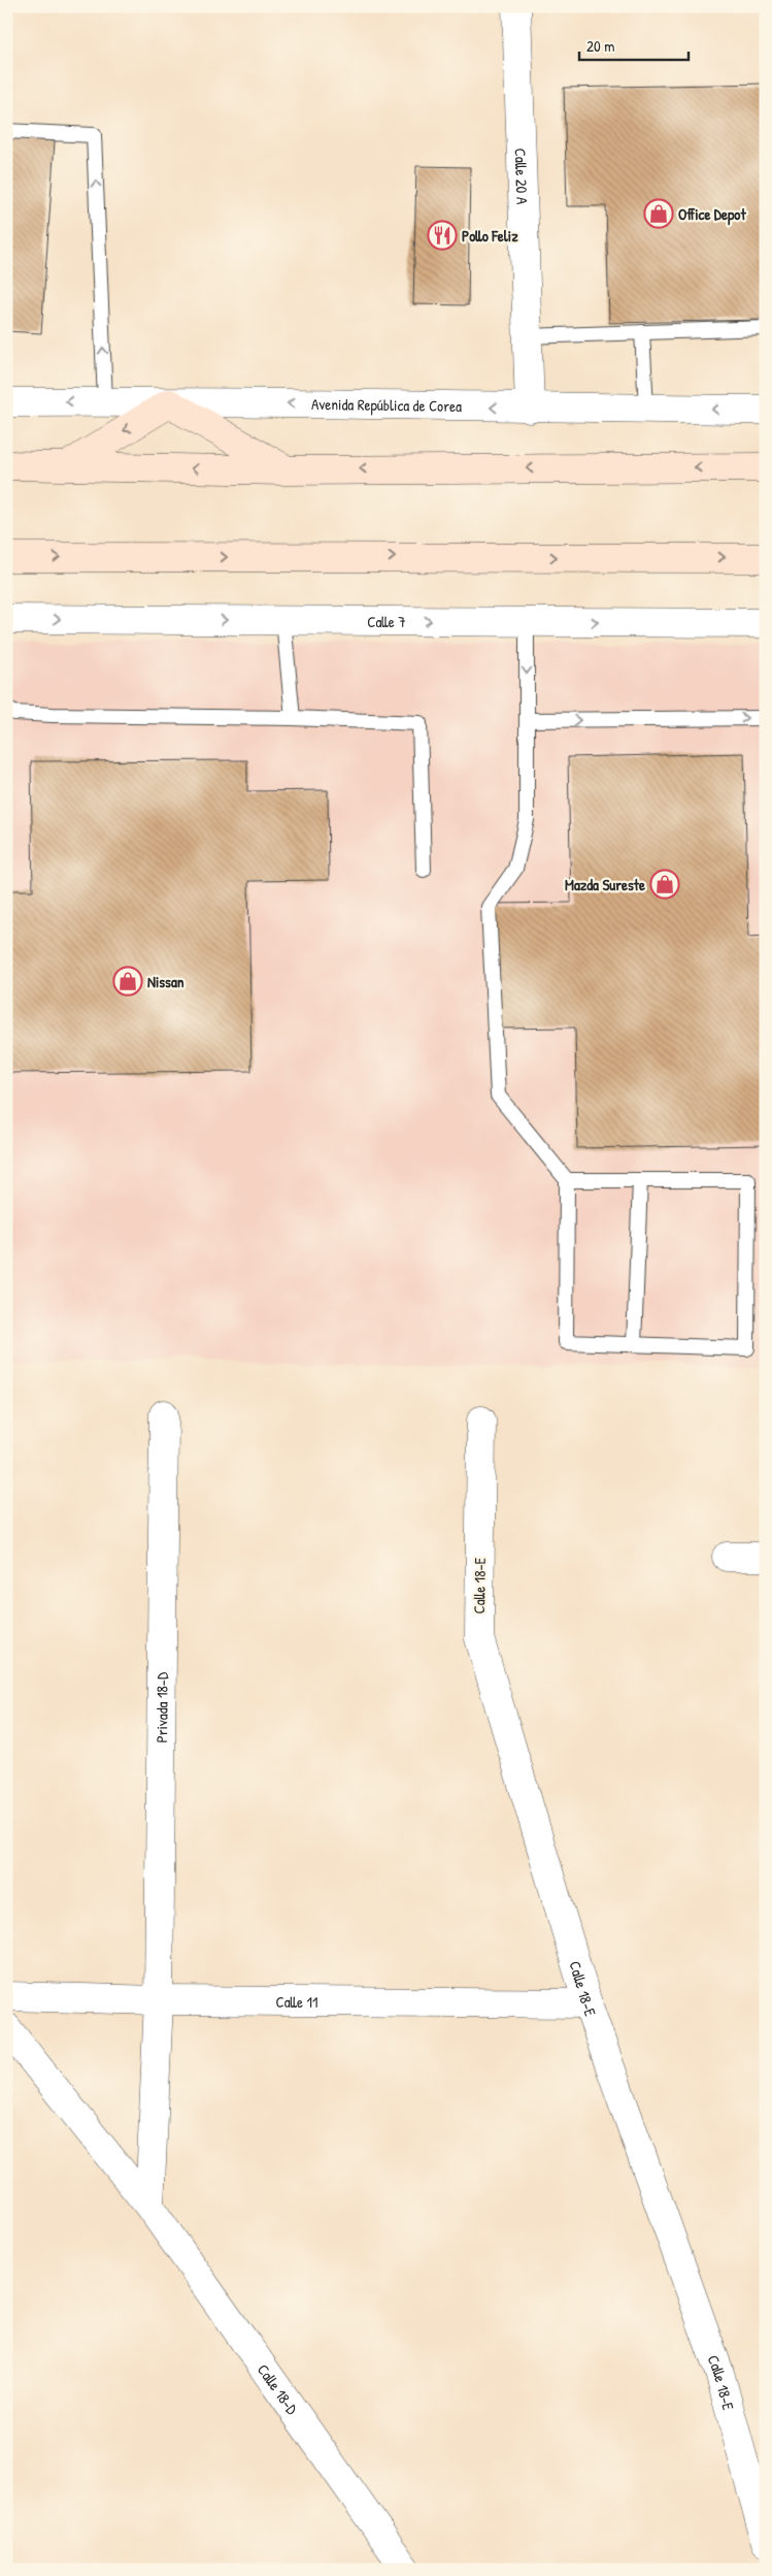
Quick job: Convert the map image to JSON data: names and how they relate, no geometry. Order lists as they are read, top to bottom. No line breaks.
{"streets":{"street":["Calle 20 A","Avenida República de Corea","Calle 7","Calle 18-E","Privada 18-D","Calle 11","Calle 18-D"]},"crossings":[["Calle 20 A","Avenida República de Corea"],["Calle 18-E","Calle 11"],["Privada 18-D","Calle 11"]],"one_way":["Avenida República de Corea","Calle 7"],"places":{"shop":["Office Depot","Mazda Sureste","Nissan"],"restaurant":["Pollo Feliz"]},"scale_bar":"20 m"}
